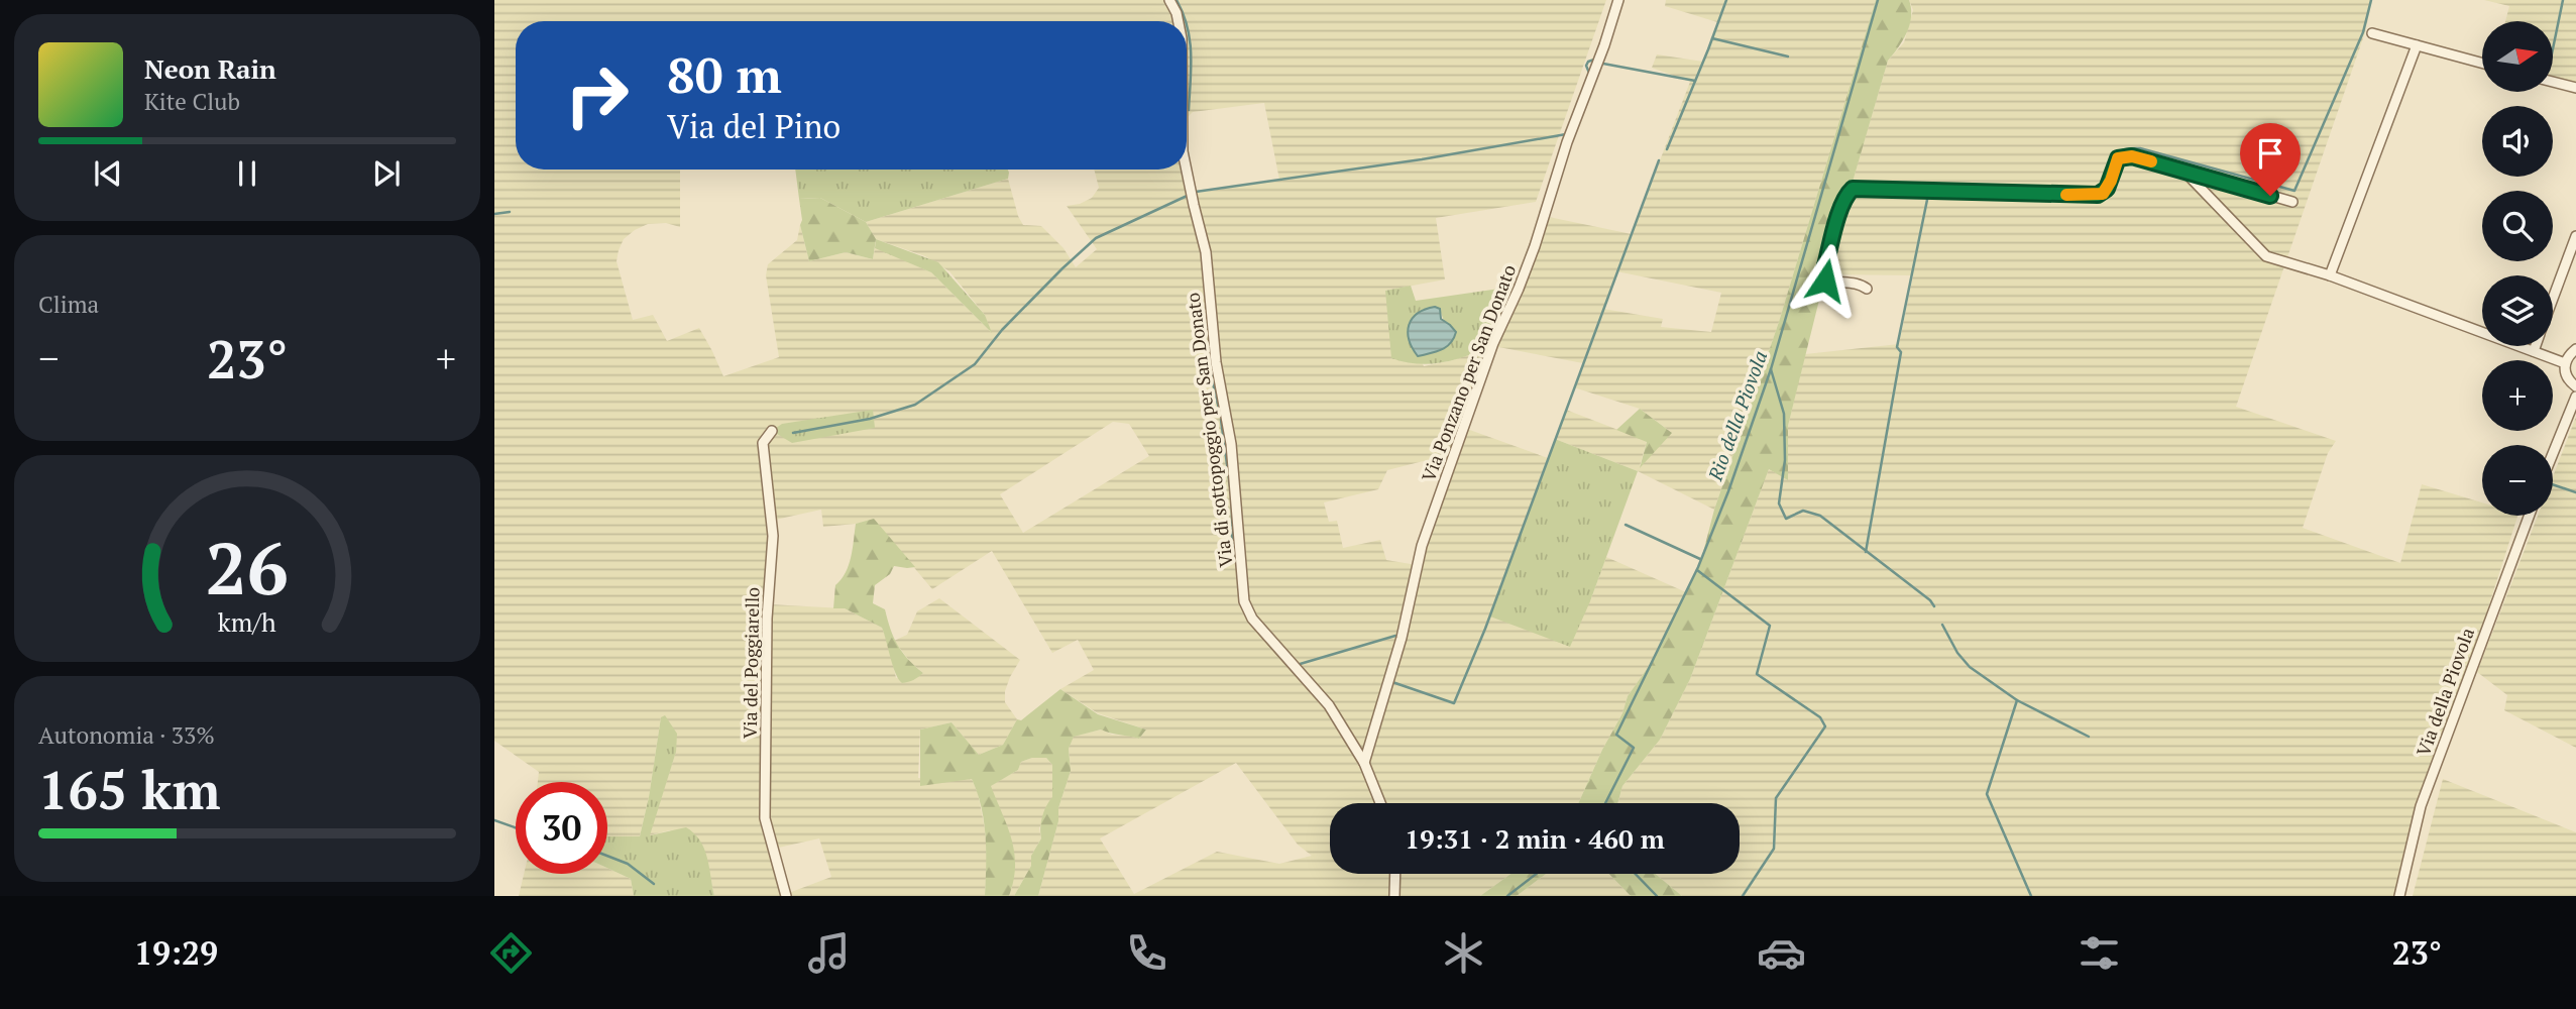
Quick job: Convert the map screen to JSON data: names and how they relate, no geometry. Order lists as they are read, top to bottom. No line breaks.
{"streets":{"street":["Via Ponzano per San Donato","Via di sottopoggio per San Donato","Via del Poggiarello","Via della Piovola"]},"crossings":[["Via Ponzano per San Donato","Via di sottopoggio per San Donato"]],"water":["Rio della Piovola"],"north":"right","page":{"map_buttons":["+","−"],"turn":["80 m","Via del Pino"],"song":["Neon Rain","Kite Club"],"tile":["Clima",["Autonomia · 33%","165 km"]],"heat":["−","23°","+"],"limit":"30","trip":"19:31 · 2 min · 460 m","tabs":["19:29","23°"],"gauge":["26","km/h"]}}
